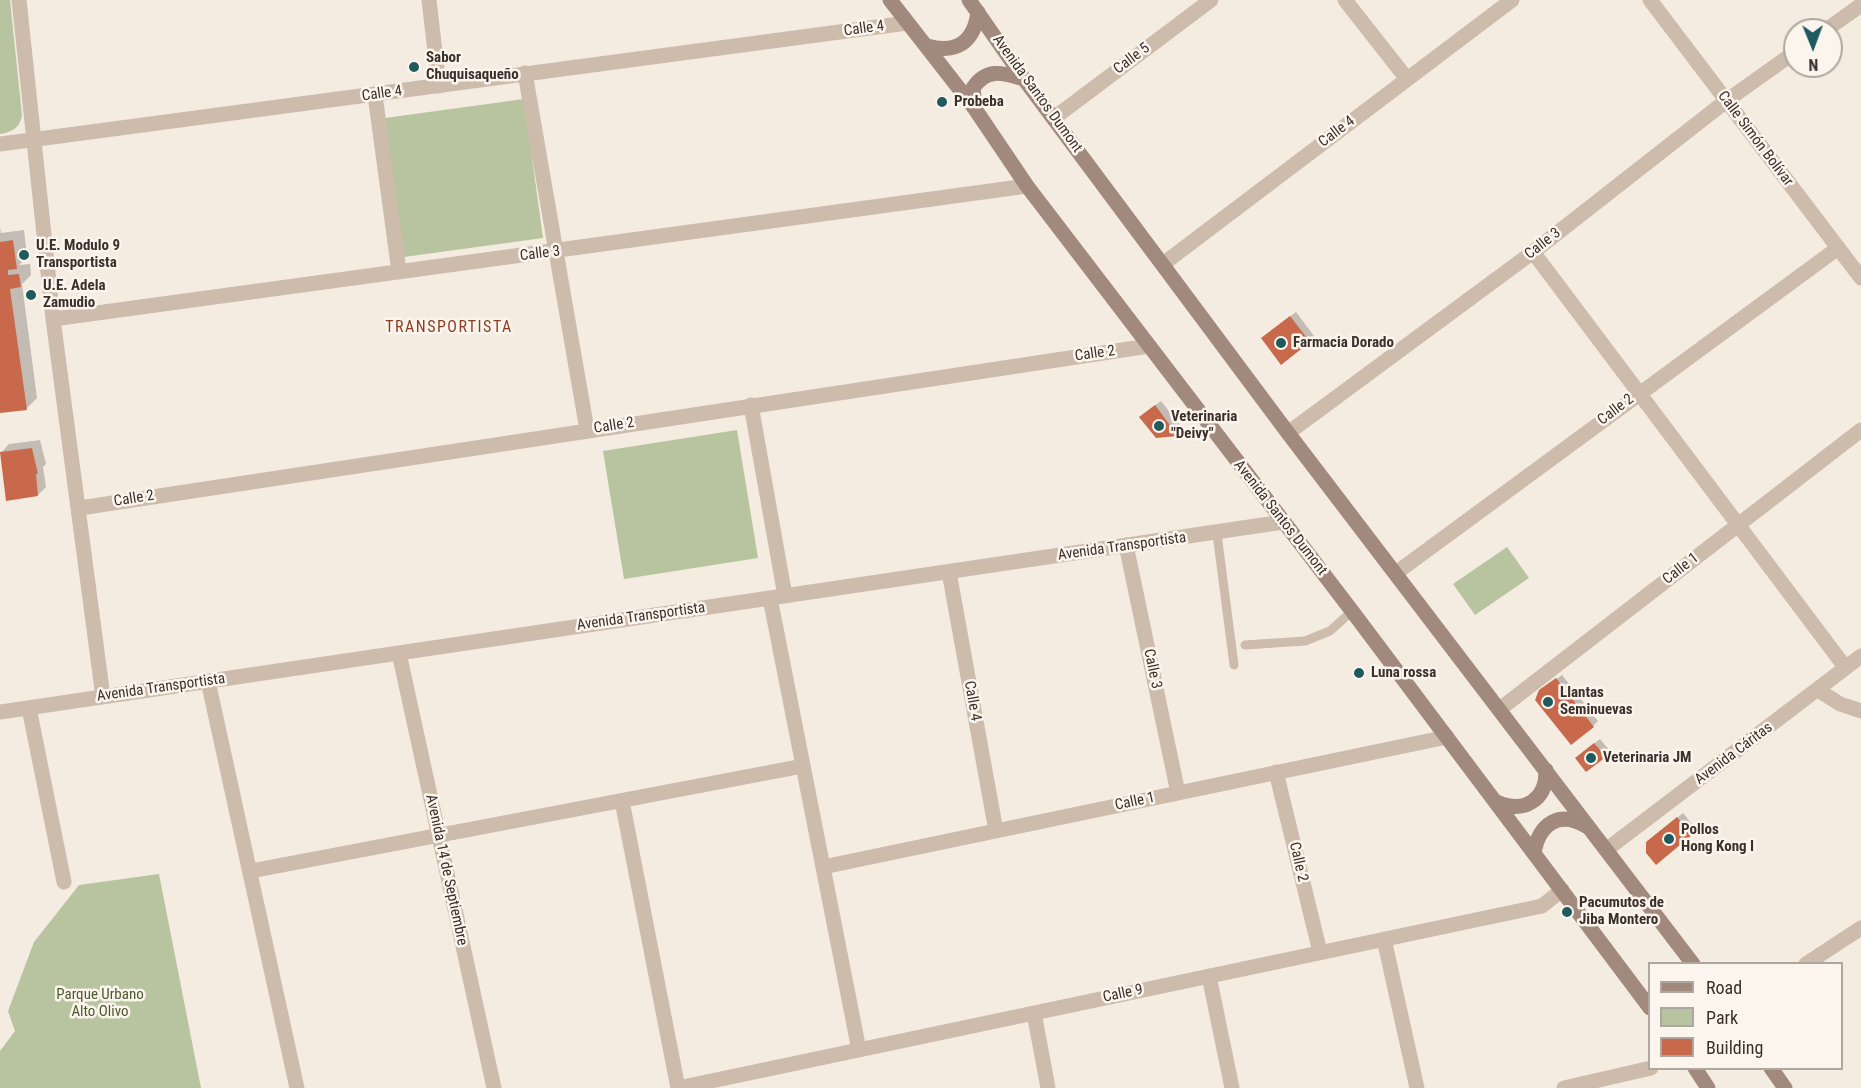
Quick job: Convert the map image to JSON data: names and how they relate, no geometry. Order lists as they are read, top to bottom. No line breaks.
{"streets":{"main road":["Avenida Santos Dumont"],"street":["Calle 4","Calle 5","Calle Simón Bolívar","Calle 3","Calle 2","Avenida Transportista","Calle 1","Avenida Cáritas","Avenida 14 de Septiembre","Calle 9"]},"crossings":[["Calle 4","Avenida Santos Dumont"],["Calle 4","Avenida Transportista"],["Calle 4","Calle 1"],["Calle 5","Avenida Santos Dumont"],["Avenida Santos Dumont","Calle 3"],["Avenida Santos Dumont","Calle 2"],["Avenida Santos Dumont","Avenida Transportista"],["Avenida Santos Dumont","Calle 1"],["Avenida Santos Dumont","Avenida Cáritas"],["Avenida Santos Dumont","Calle 9"],["Calle Simón Bolívar","Calle 3"],["Calle Simón Bolívar","Calle 2"],["Calle 3","Avenida Transportista"],["Calle 3","Calle 1"],["Calle 2","Calle 1"],["Calle 2","Calle 9"],["Avenida Transportista","Avenida 14 de Septiembre"]],"districts":["TRANSPORTISTA"],"parks":["Parque Urbano Alto Olivo"],"places":["Sabor Chuquisaqueño","Probeba","U.E. Modulo 9 Transportista","U.E. Adela Zamudio","Farmacia Dorado","Veterinaria \"Deivy\"","Luna rossa","Llantas Seminuevas","Veterinaria JM","Pollos Hong Kong I","Pacumutos de Jiba Montero"],"legend":["Road","Park","Building"],"north":"bottom"}
